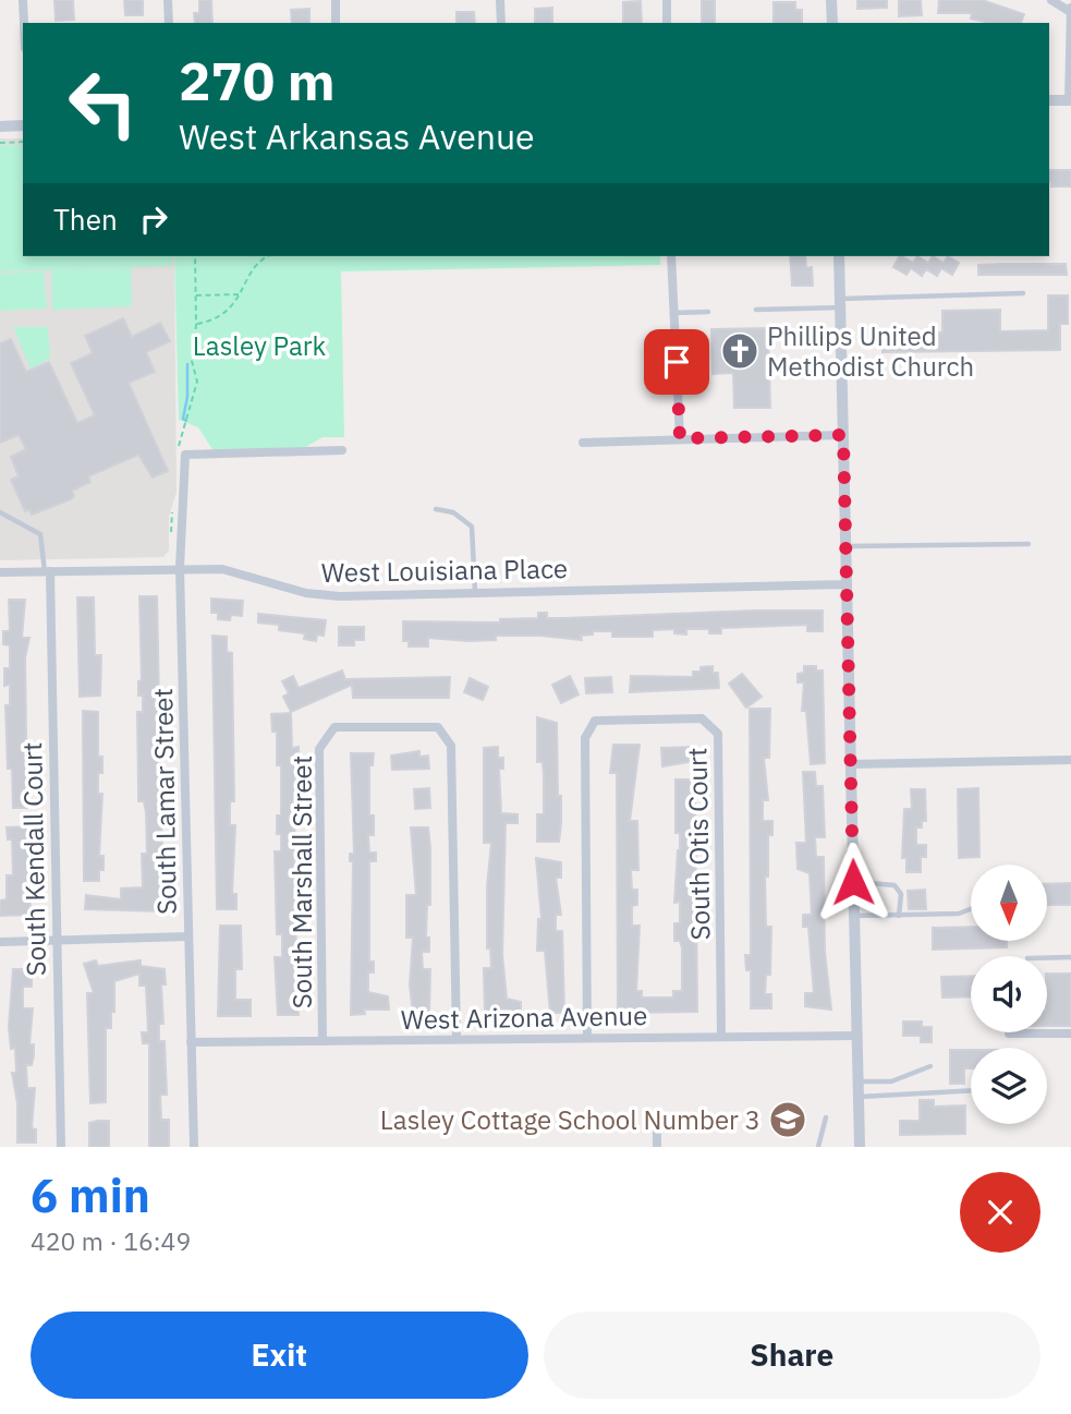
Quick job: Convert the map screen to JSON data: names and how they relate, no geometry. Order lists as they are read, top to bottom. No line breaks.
{"streets":{"street":["West Louisiana Place","South Lamar Street","South Otis Court","South Kendall Court","South Marshall Street","West Arizona Avenue"]},"crossings":[["West Louisiana Place","South Lamar Street"],["West Louisiana Place","South Kendall Court"],["South Lamar Street","West Arizona Avenue"],["South Otis Court","West Arizona Avenue"],["South Marshall Street","West Arizona Avenue"]],"parks":["Lasley Park"],"places":{"church":["Phillips United Methodist Church"],"school or university":["Lasley Cottage School Number 3"]},"north":"bottom","page":{"turn":["270 m","West Arkansas Avenue"],"then":"Then","heading":["6 min","420 m · 16:49"],"buttons":["Exit","Share"]}}
